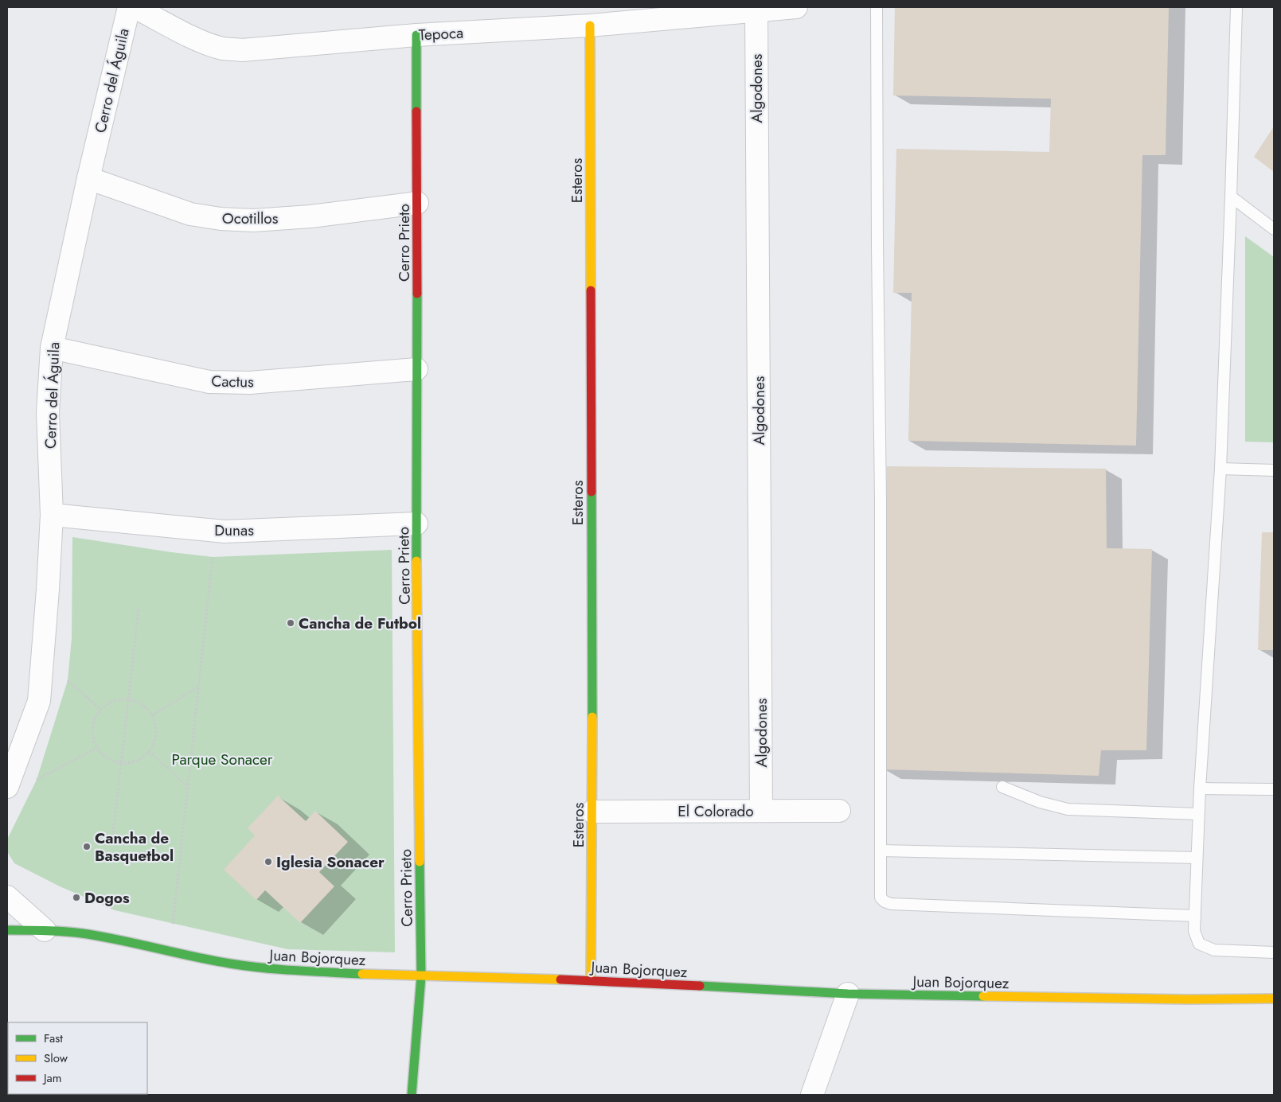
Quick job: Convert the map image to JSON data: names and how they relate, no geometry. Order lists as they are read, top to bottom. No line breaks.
{"streets":{"street":["Tepoca","Cerro del Águila","Algodones","Esteros","Ocotillos","Cerro Prieto","Cactus","Dunas","El Colorado","Juan Bojorquez"]},"crossings":[["Tepoca","Algodones"],["Tepoca","Esteros"],["Tepoca","Cerro Prieto"],["Cerro del Águila","Ocotillos"],["Cerro del Águila","Cactus"],["Cerro del Águila","Dunas"],["Algodones","El Colorado"],["Esteros","El Colorado"],["Esteros","Juan Bojorquez"],["Ocotillos","Cerro Prieto"],["Cerro Prieto","Cactus"],["Cerro Prieto","Dunas"],["Cerro Prieto","Juan Bojorquez"]],"parks":["Parque Sonacer"],"places":["Cancha de Futbol","Cancha de Basquetbol","Iglesia Sonacer","Dogos"],"legend":["Fast","Slow","Jam"]}
